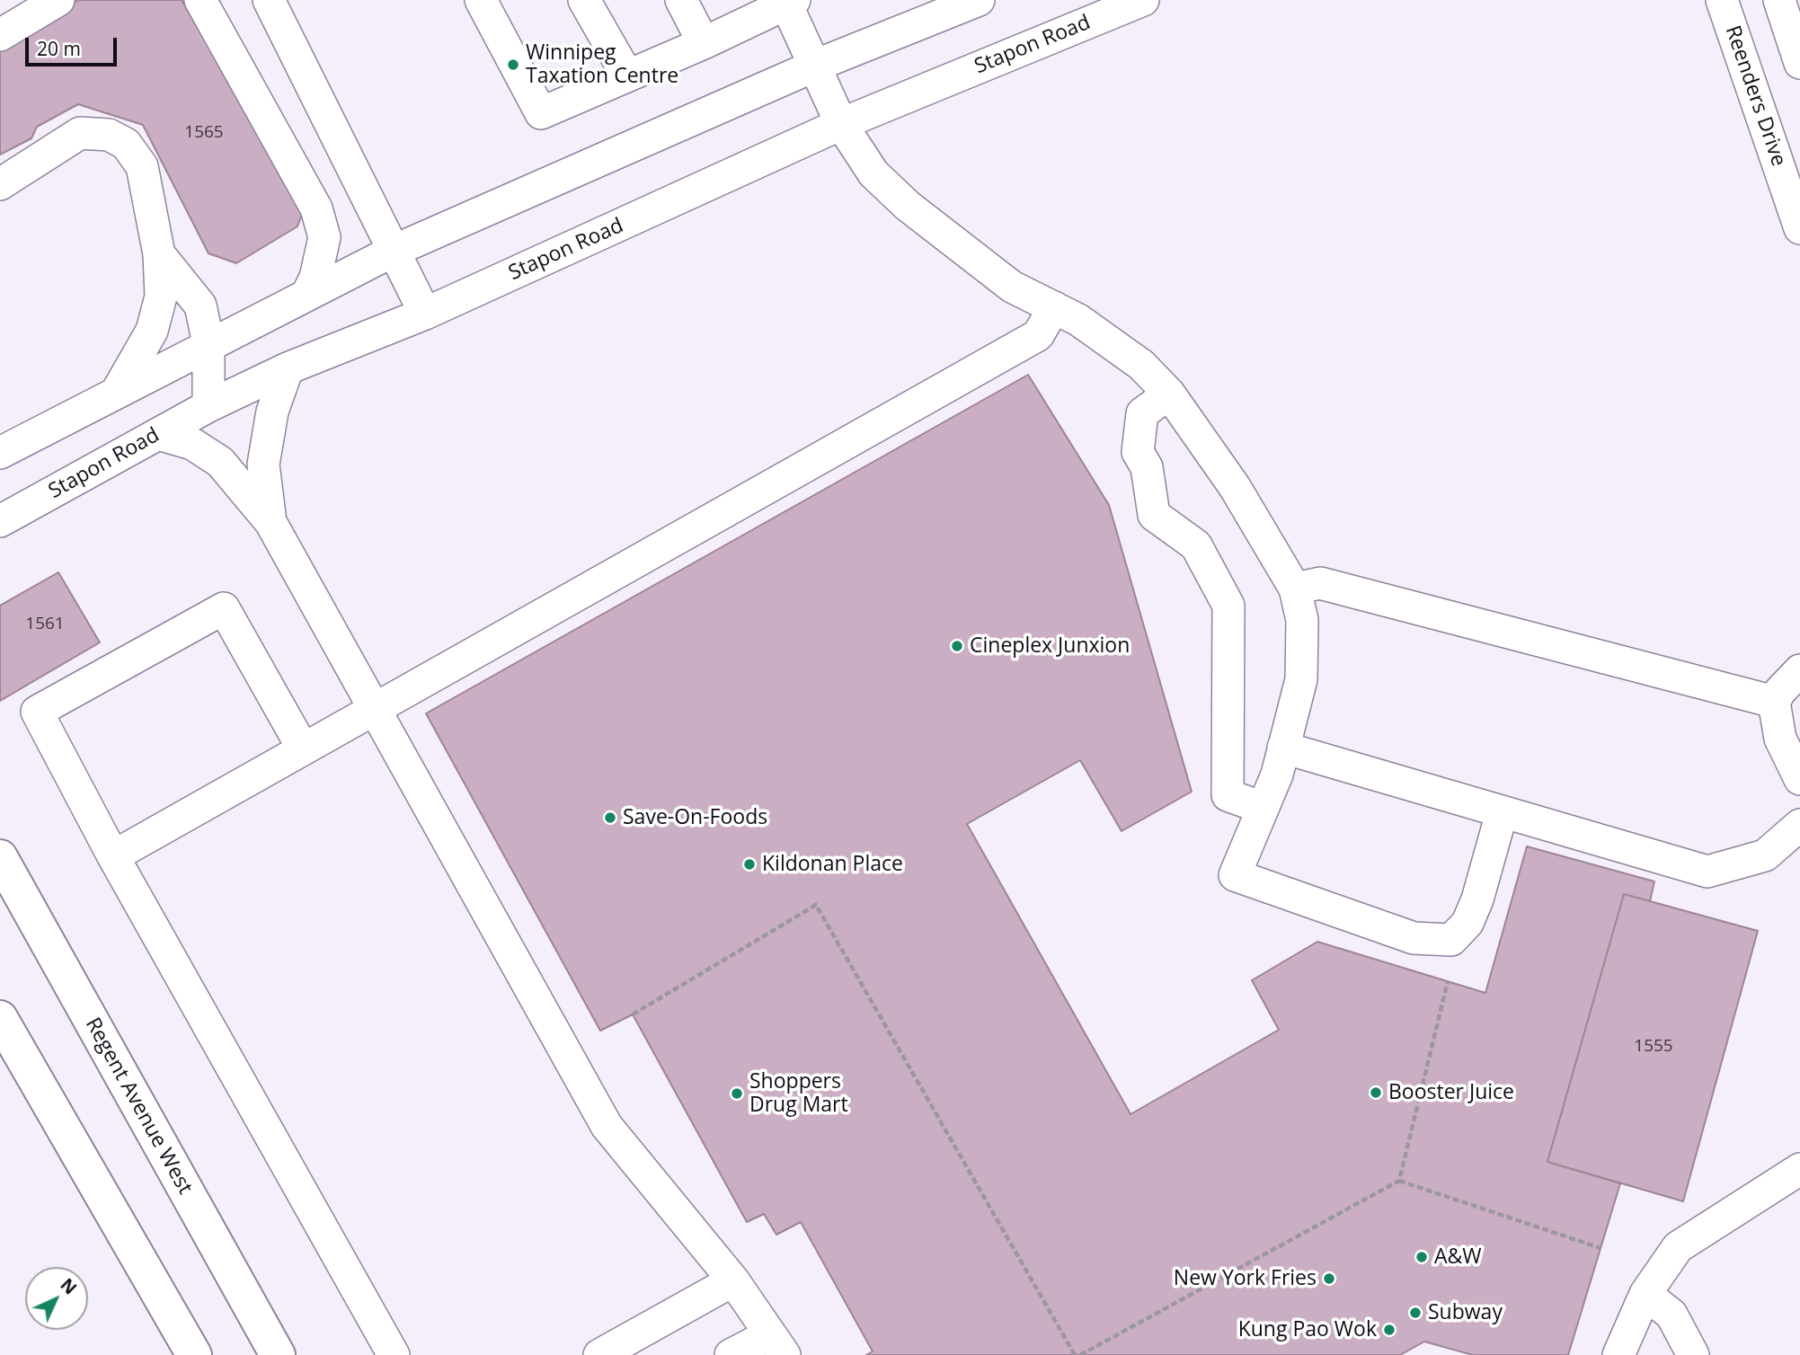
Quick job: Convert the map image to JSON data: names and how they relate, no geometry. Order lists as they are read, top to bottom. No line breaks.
{"streets":{"main road":["Regent Avenue West"],"street":["Stapon Road","Reenders Drive"]},"places":["Winnipeg Taxation Centre","Cineplex Junxion","Save-On-Foods","Kildonan Place","Booster Juice","Shoppers Drug Mart","A&W","New York Fries","Subway","Kung Pao Wok"],"house_numbers":["1565","1561","1555"],"scale_bar":"20 m","north":"top right"}
